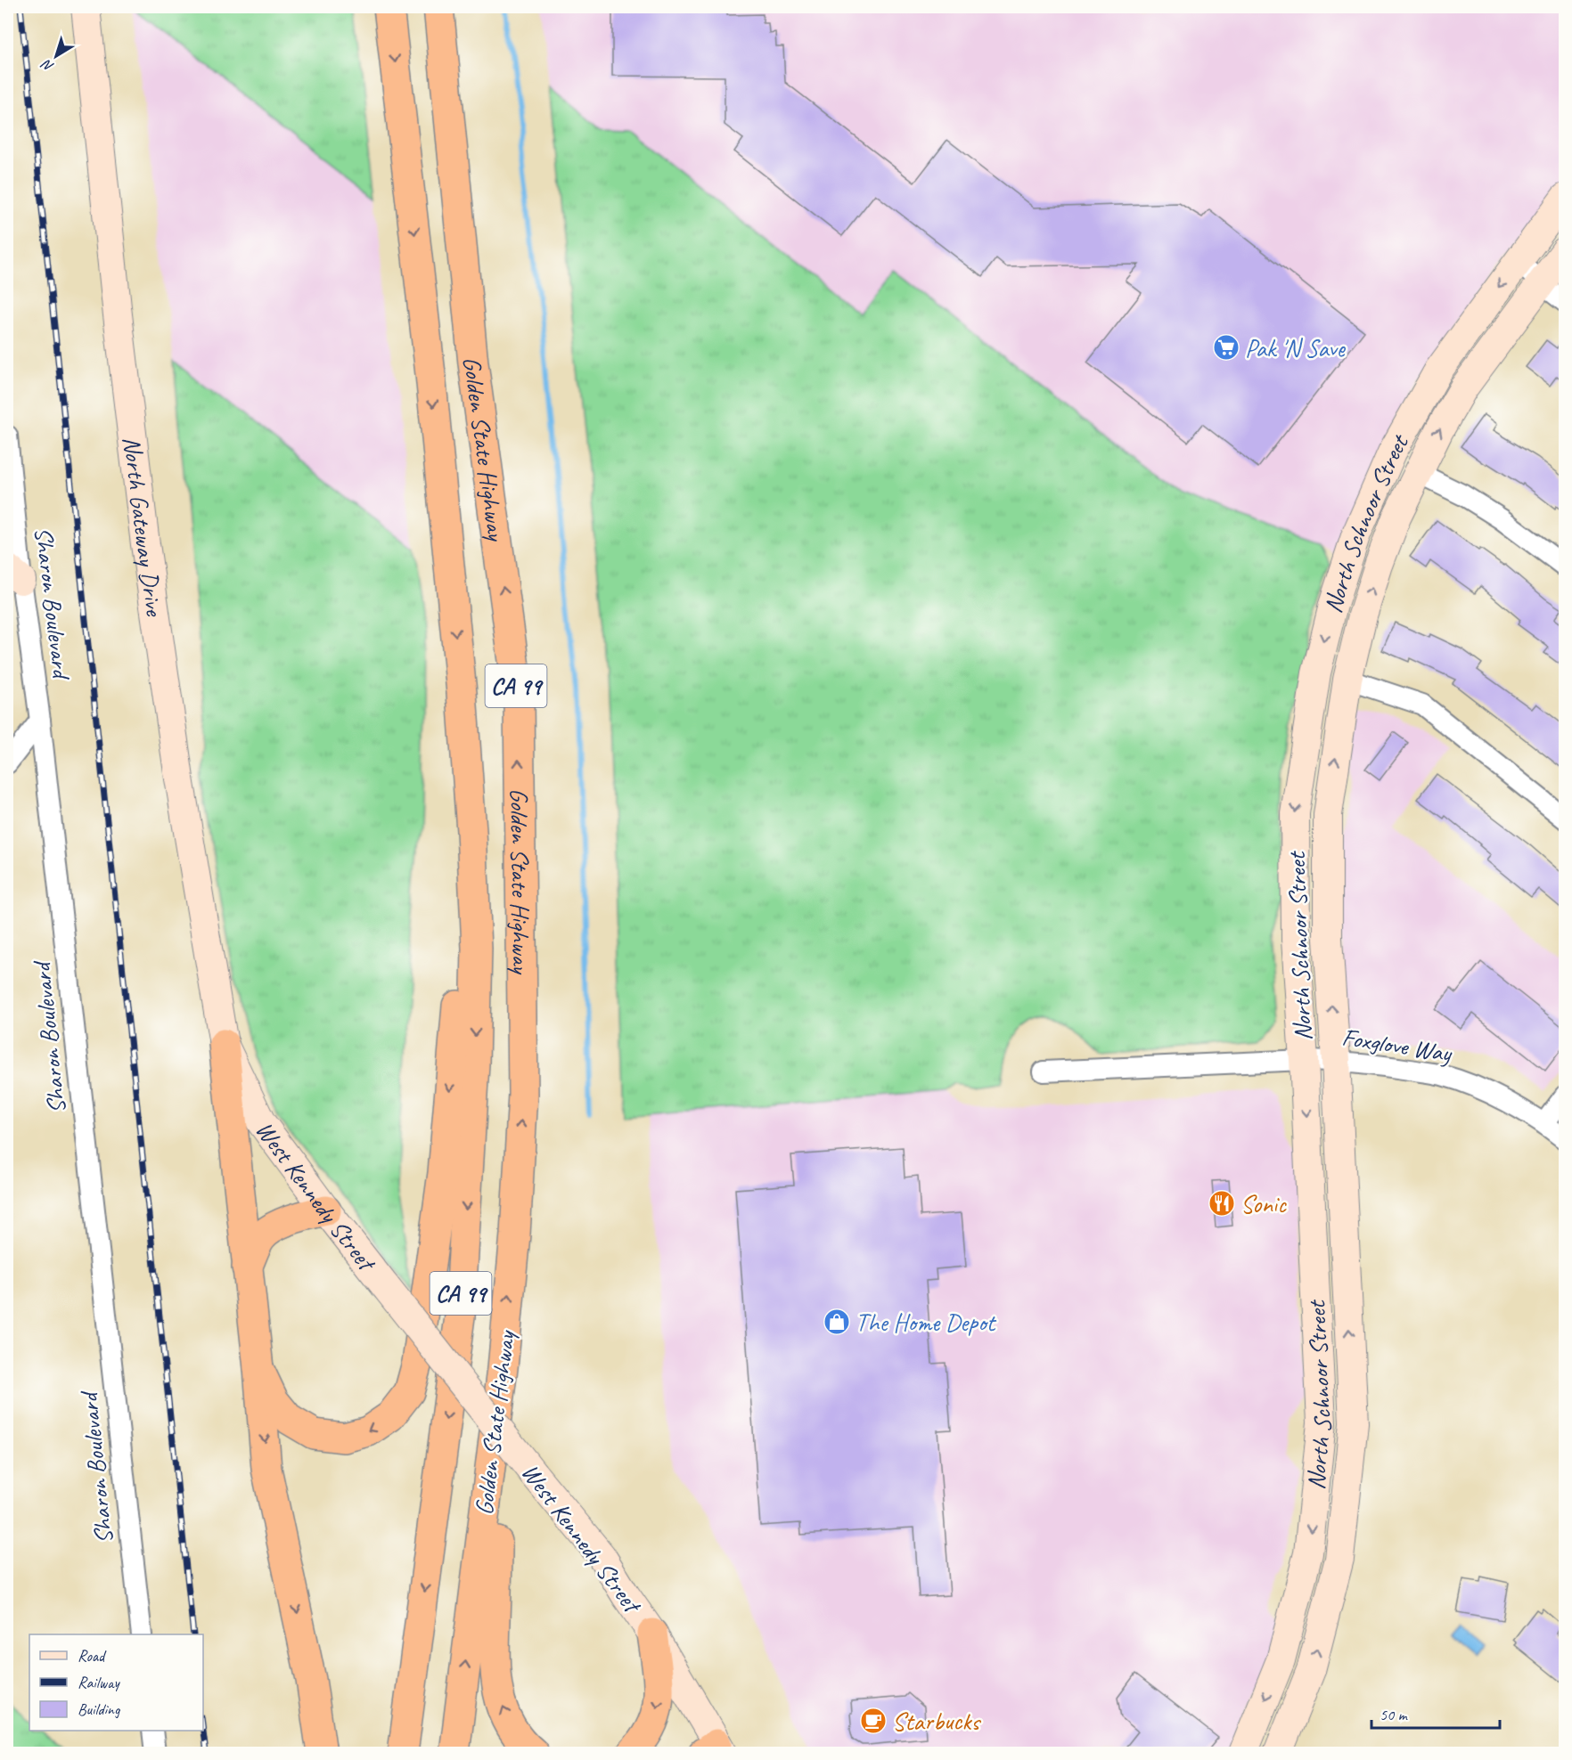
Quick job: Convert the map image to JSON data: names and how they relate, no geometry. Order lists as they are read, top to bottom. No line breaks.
{"streets":{"highway":["Golden State Highway","CA 99"],"street":["North Schnoor Street","North Gateway Drive","Sharon Boulevard","Foxglove Way","West Kennedy Street"]},"crossings":[["North Schnoor Street","Foxglove Way"],["North Gateway Drive","West Kennedy Street"]],"places":{"supermarket":["Pak 'N Save"],"restaurant":["Sonic"],"shop":["The Home Depot"],"cafe":["Starbucks"]},"legend":["Road","Railway","Building"],"scale_bar":"50 m","north":"bottom left"}
